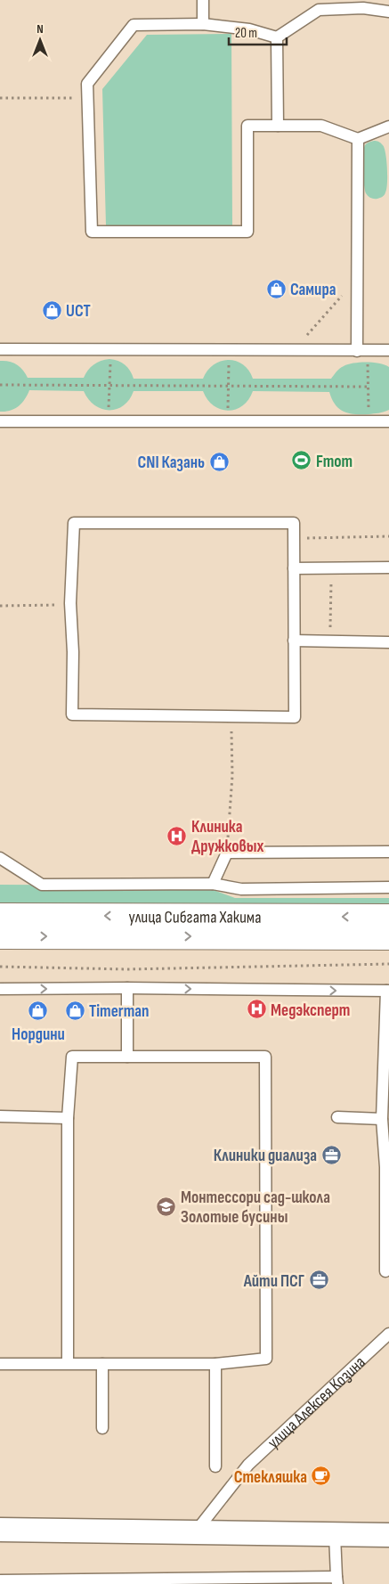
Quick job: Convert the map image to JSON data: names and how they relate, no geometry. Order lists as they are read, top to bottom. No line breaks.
{"streets":{"main road":["улица Сибгата Хакима"],"lane":["улица Алексея Козина"]},"places":{"shop":["Самира","UCT","CNI Казань","Нордини","Timerman"],"sports":["Fmom"],"hospital":["Клиника Дружковых","Медэксперт"],"office":["Клиники диализа","Айти ПСГ"],"school or university":["Монтессори сад-школа Золотые бусины"],"cafe":["Стекляшка"]},"scale_bar":"20 m","north":"top"}
